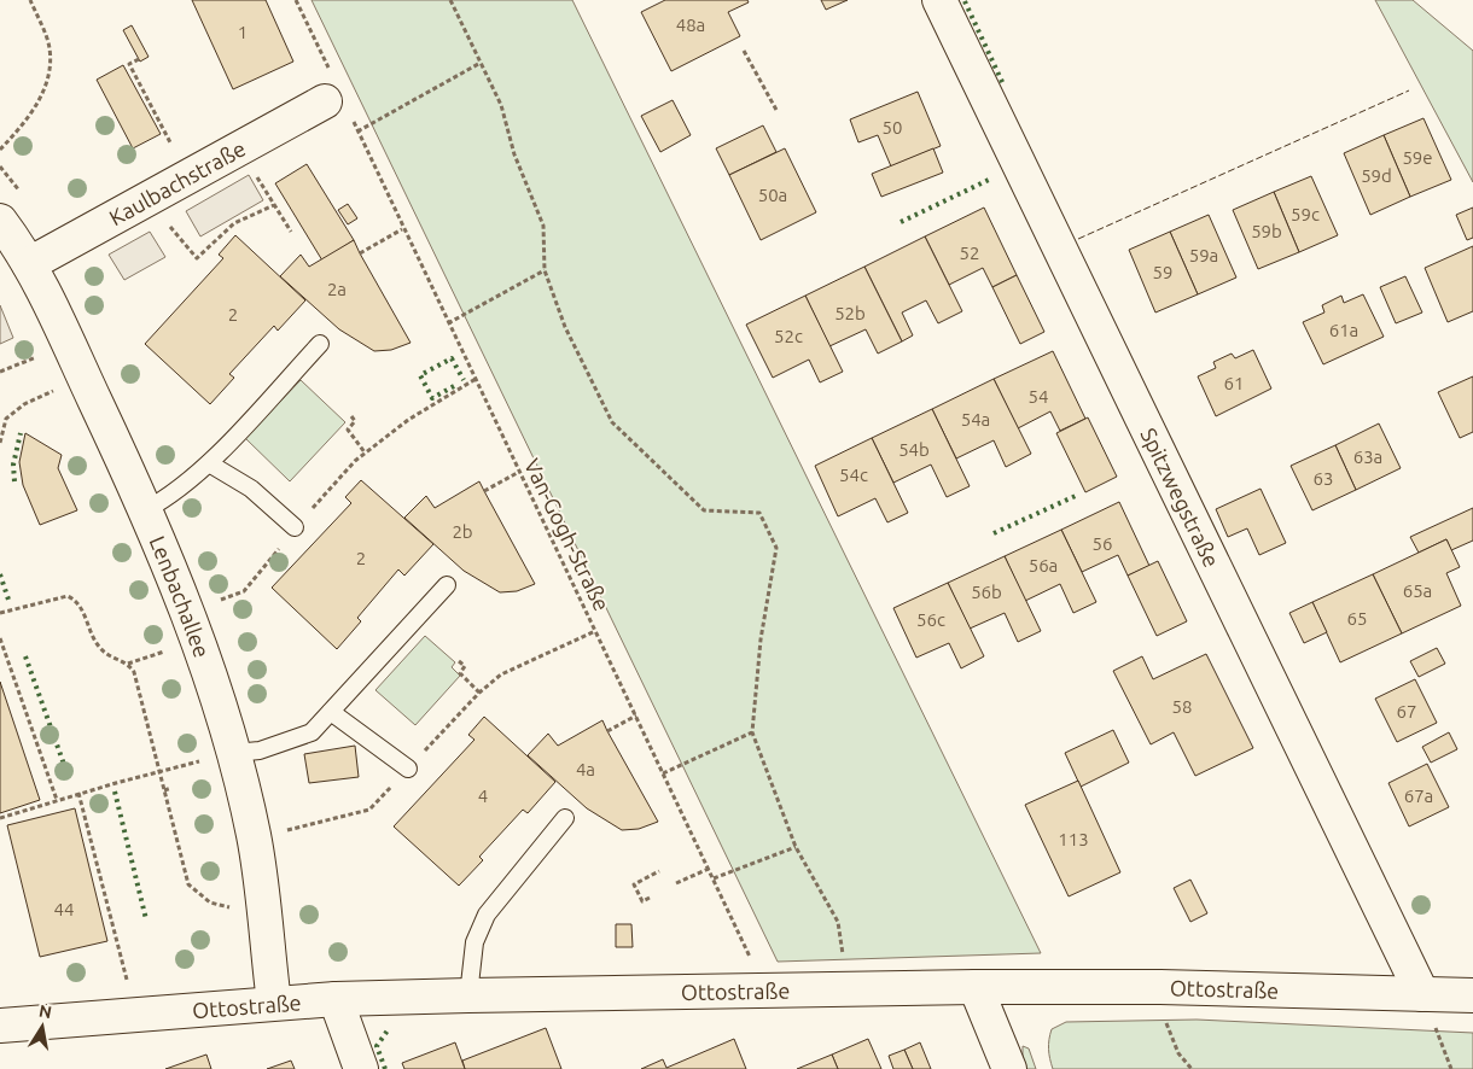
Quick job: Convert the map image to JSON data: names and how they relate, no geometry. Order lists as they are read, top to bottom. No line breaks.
{"streets":{"street":["Kaulbachstraße","Spitzwegstraße","Lenbachallee","Ottostraße"],"path":["Van-Gogh-Straße"]},"crossings":[["Kaulbachstraße","Van-Gogh-Straße"],["Kaulbachstraße","Lenbachallee"],["Spitzwegstraße","Ottostraße"],["Van-Gogh-Straße","Ottostraße"],["Lenbachallee","Ottostraße"]],"house_numbers":["48a","1","50","59e","59d","50a","59c","59b","52","59a","59","2a","52b","2","61a","52c","61","54","54a","54b","63a","54c","63","2b","56","2","56a","65a","56b","65","56c","58","67","4a","4","67a","113","44"],"north":"top"}
